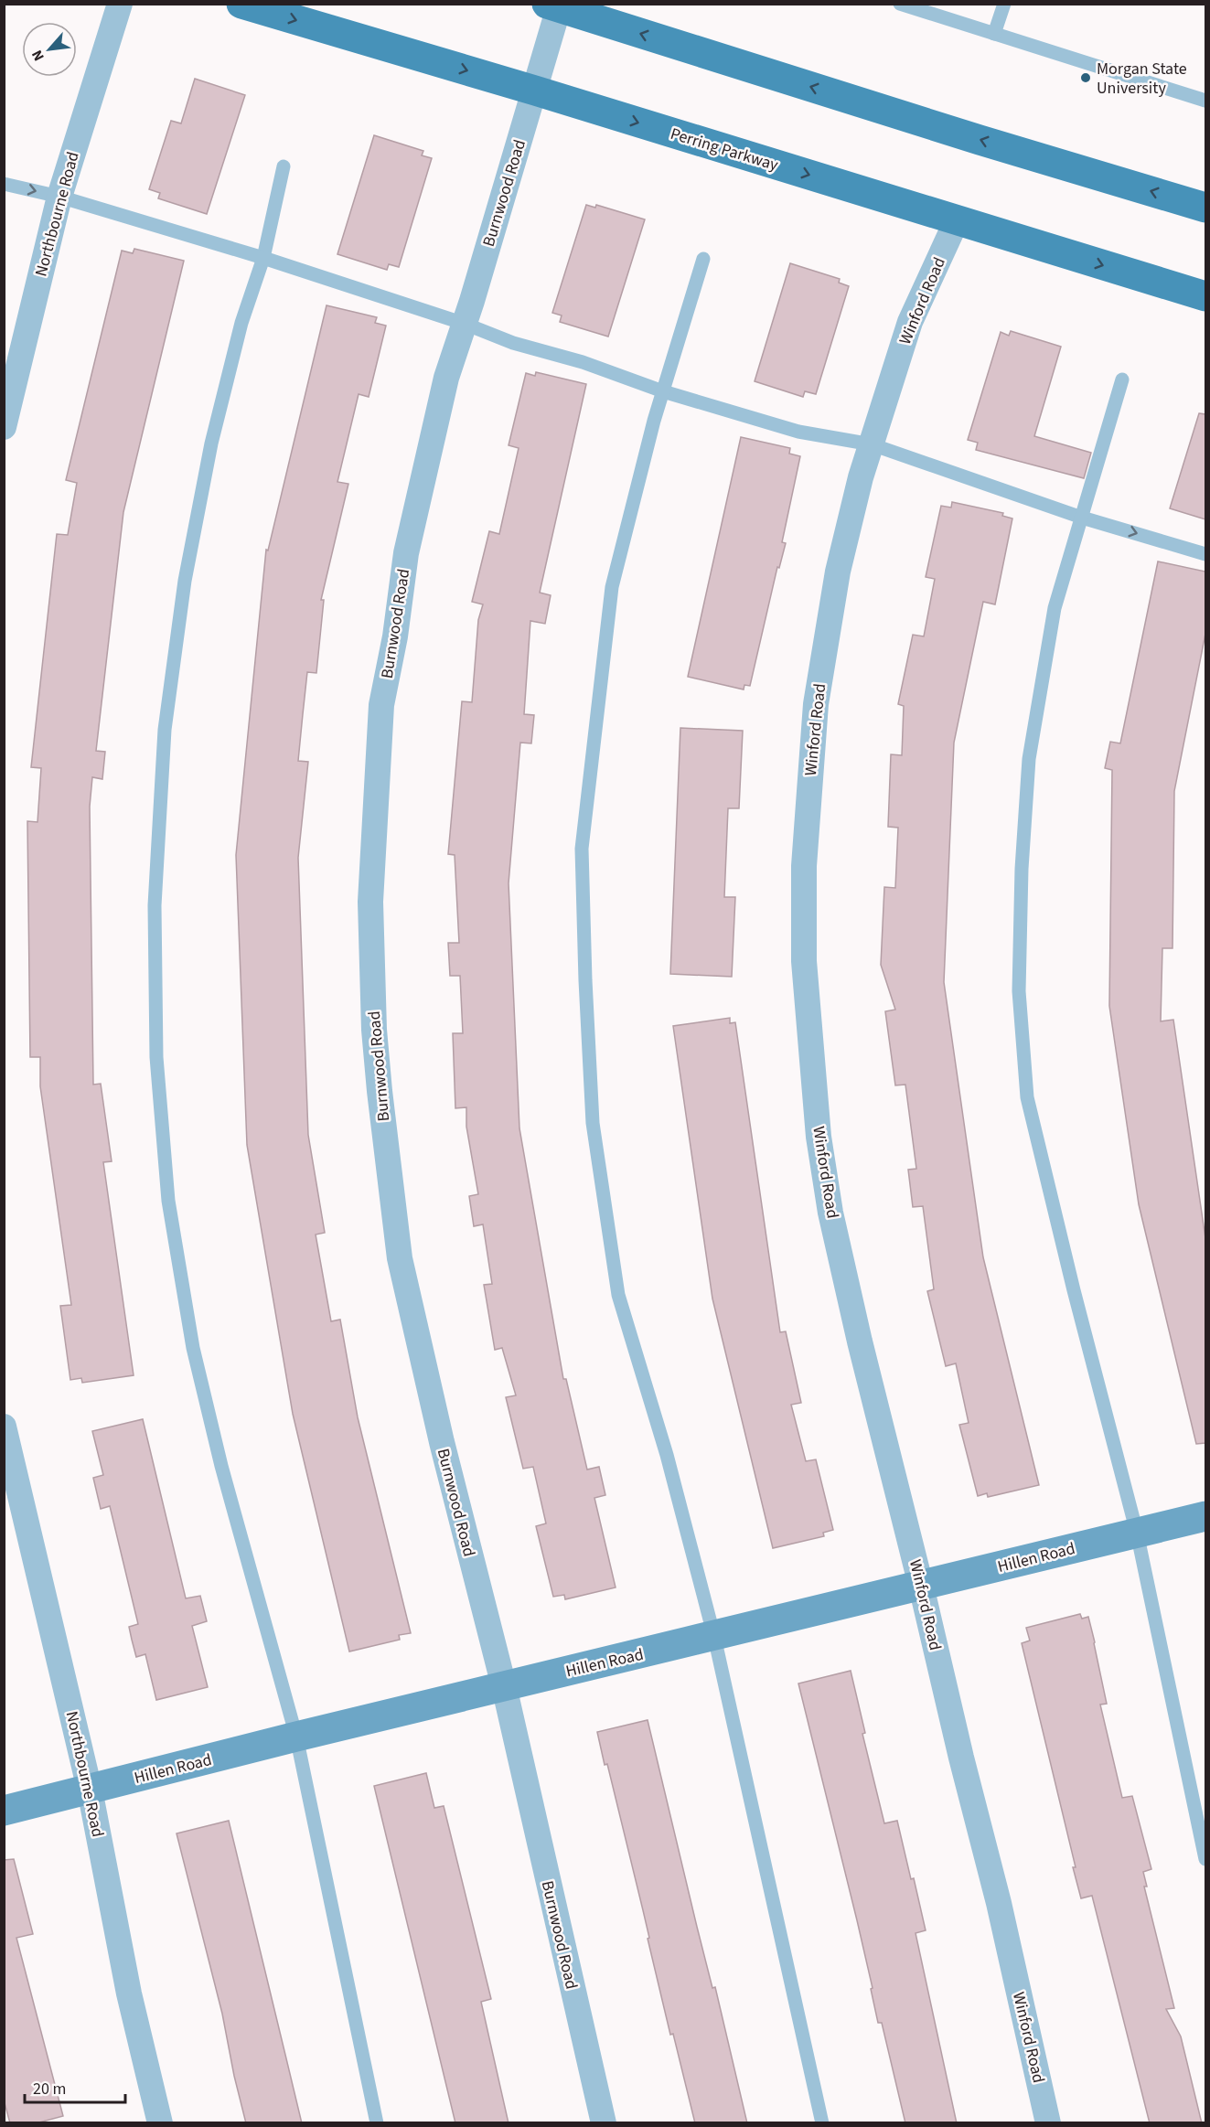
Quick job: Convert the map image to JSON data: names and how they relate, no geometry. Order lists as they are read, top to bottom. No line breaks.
{"streets":{"main road":["Perring Parkway"],"street":["Burnwood Road","Northbourne Road","Winford Road","Hillen Road"]},"crossings":[["Perring Parkway","Burnwood Road"],["Perring Parkway","Winford Road"],["Burnwood Road","Hillen Road"],["Northbourne Road","Hillen Road"],["Winford Road","Hillen Road"]],"places":["Morgan State University"],"scale_bar":"20 m","north":"bottom left"}
